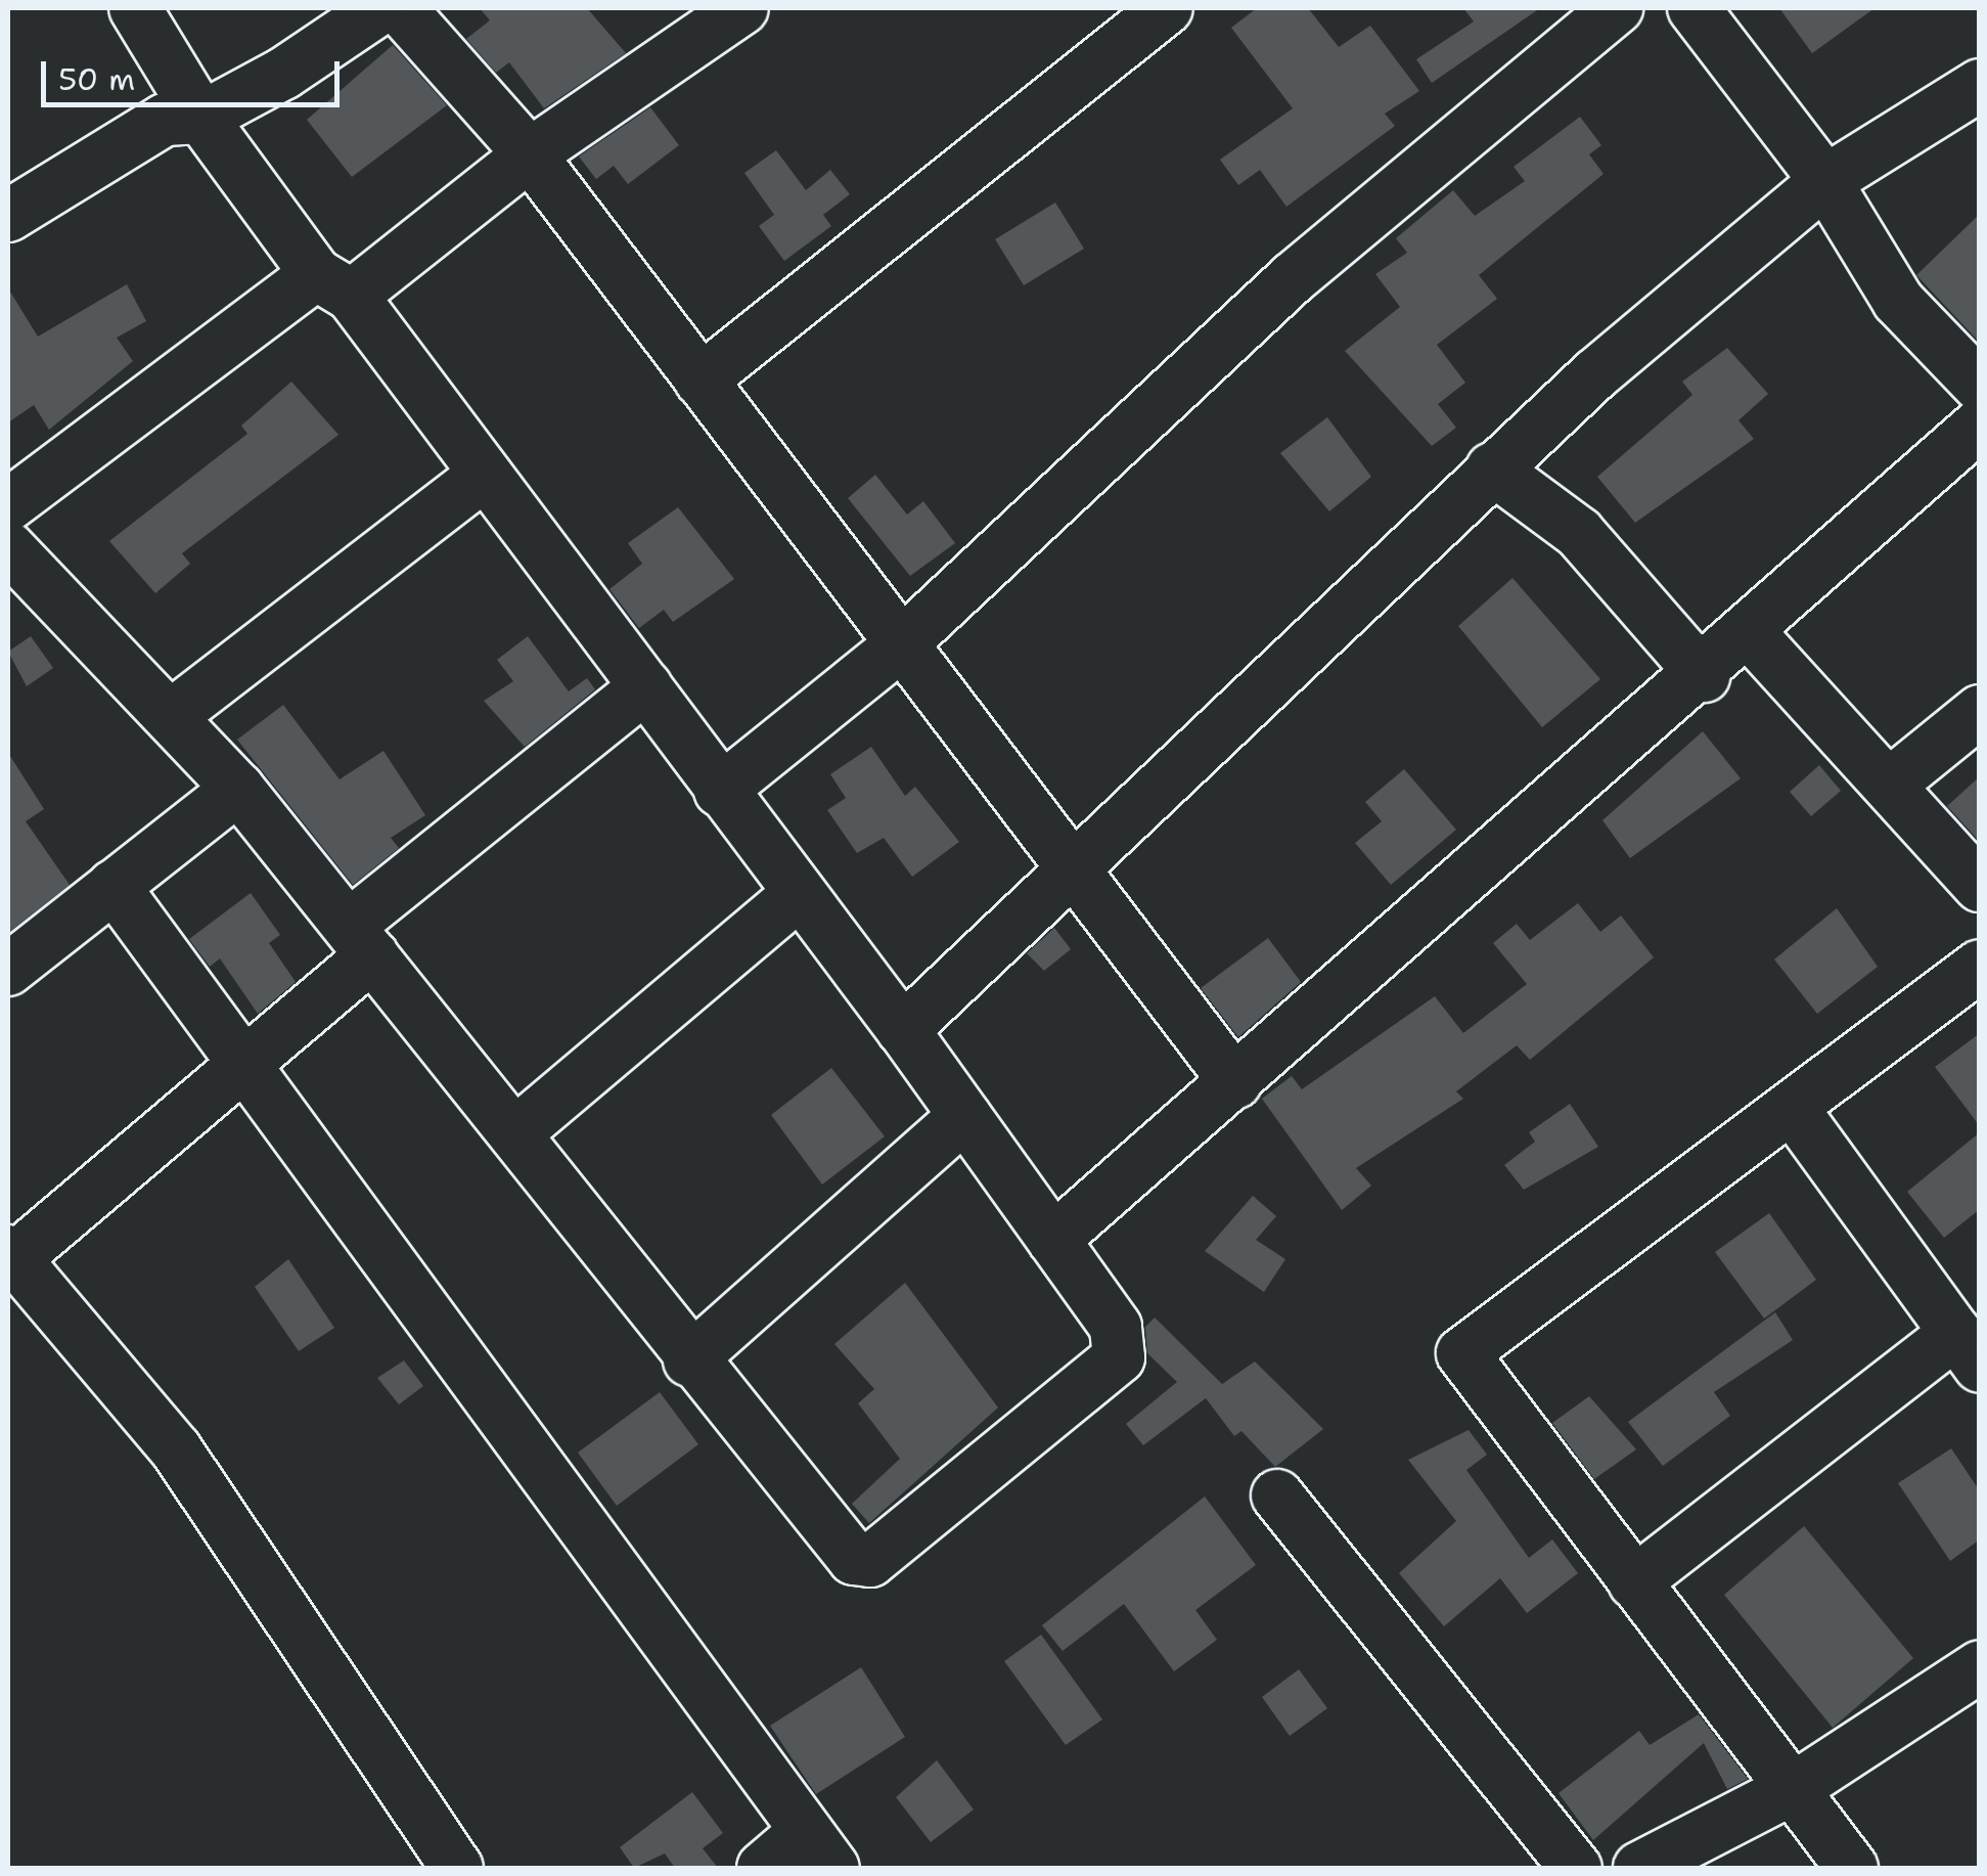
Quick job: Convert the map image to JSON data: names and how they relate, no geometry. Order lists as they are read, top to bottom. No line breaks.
{"scale_bar":"50 m"}
